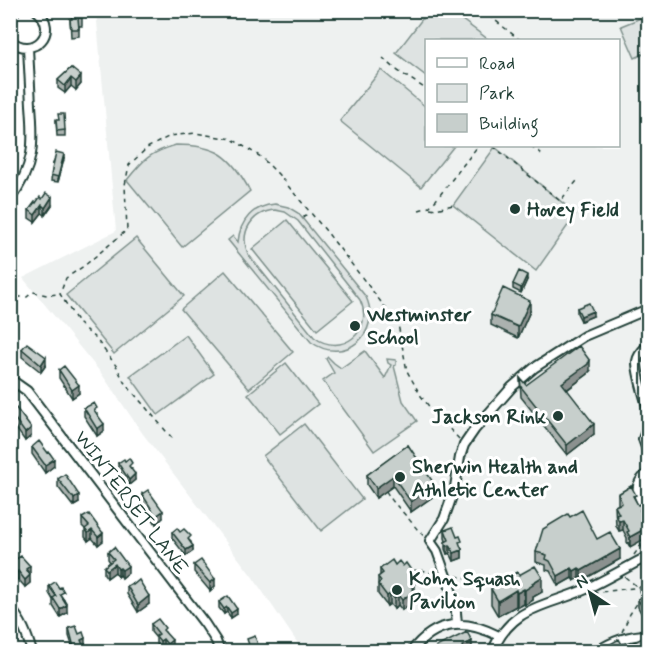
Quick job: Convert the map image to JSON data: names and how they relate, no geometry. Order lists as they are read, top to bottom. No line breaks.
{"streets":{"street":["WINTERSET LANE"]},"places":["Hovey Field","Westminster School","Jackson Rink","Sherwin Health and Athletic Center","Kohn Squash Pavilion"],"legend":["Road","Park","Building"],"north":"top left"}
